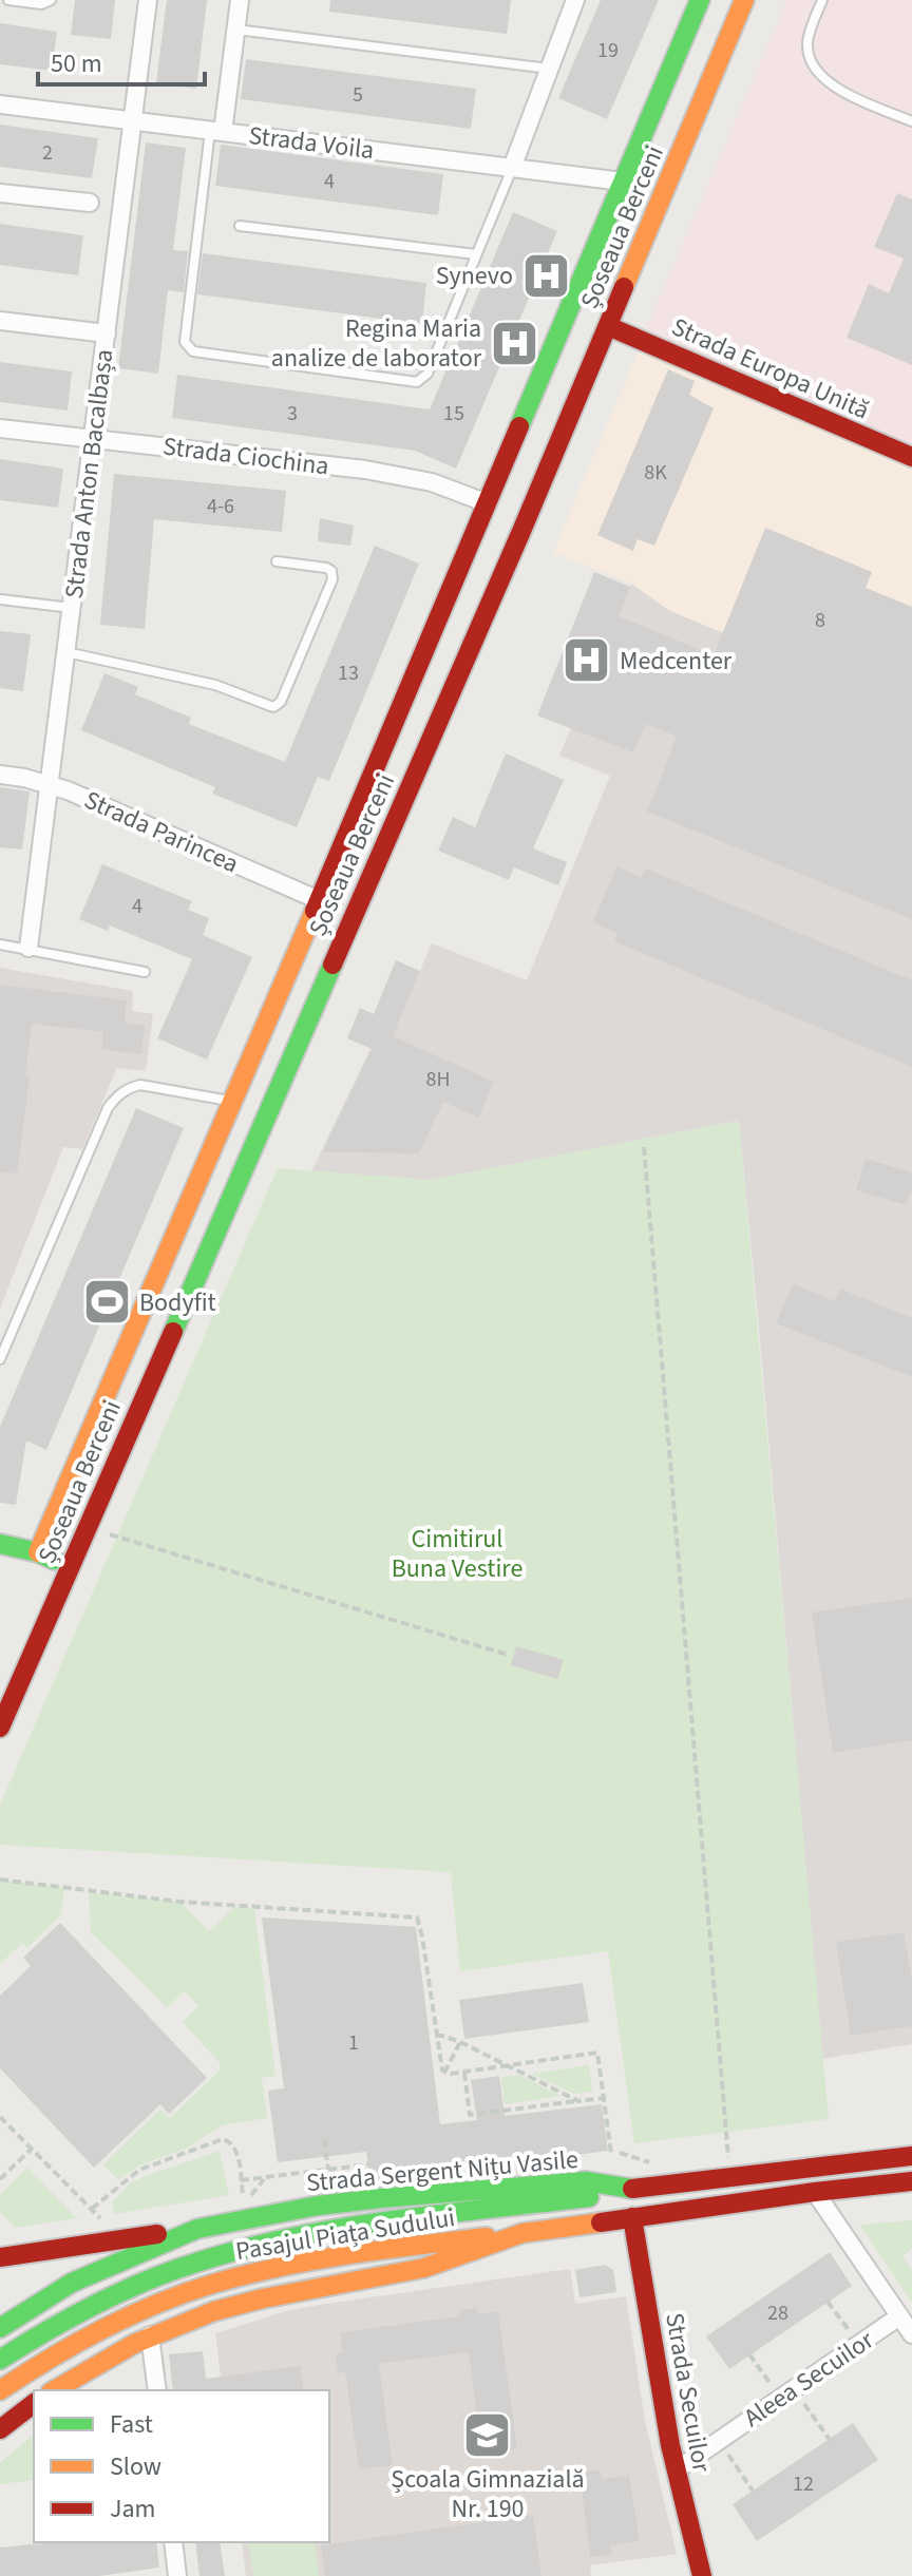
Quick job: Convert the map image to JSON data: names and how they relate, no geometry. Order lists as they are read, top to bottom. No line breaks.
{"streets":{"main road":["Șoseaua Berceni","Strada Europa Unită","Strada Sergent Nițu Vasile","Pasajul Piața Sudului","Strada Secuilor"],"street":["Strada Voila","Strada Ciochina","Strada Anton Bacalbașa","Strada Parincea","Aleea Secuilor"]},"crossings":[["Strada Voila","Șoseaua Berceni"],["Strada Voila","Strada Anton Bacalbașa"],["Șoseaua Berceni","Strada Europa Unită"],["Șoseaua Berceni","Strada Ciochina"],["Șoseaua Berceni","Strada Parincea"],["Strada Ciochina","Strada Anton Bacalbașa"],["Strada Anton Bacalbașa","Strada Parincea"],["Strada Sergent Nițu Vasile","Pasajul Piața Sudului"],["Aleea Secuilor","Strada Secuilor"]],"parks":["Cimitirul Buna Vestire"],"places":{"hospital":["Synevo","Regina Maria analize de laborator","Medcenter"],"sports":["Bodyfit"],"school or university":["Școala Gimnazială Nr. 190"]},"house_numbers":["19","5","2","4","3","15","8K","4-6","8","13","4","8H","1","28","12"],"legend":["Fast","Slow","Jam"],"scale_bar":"50 m"}
